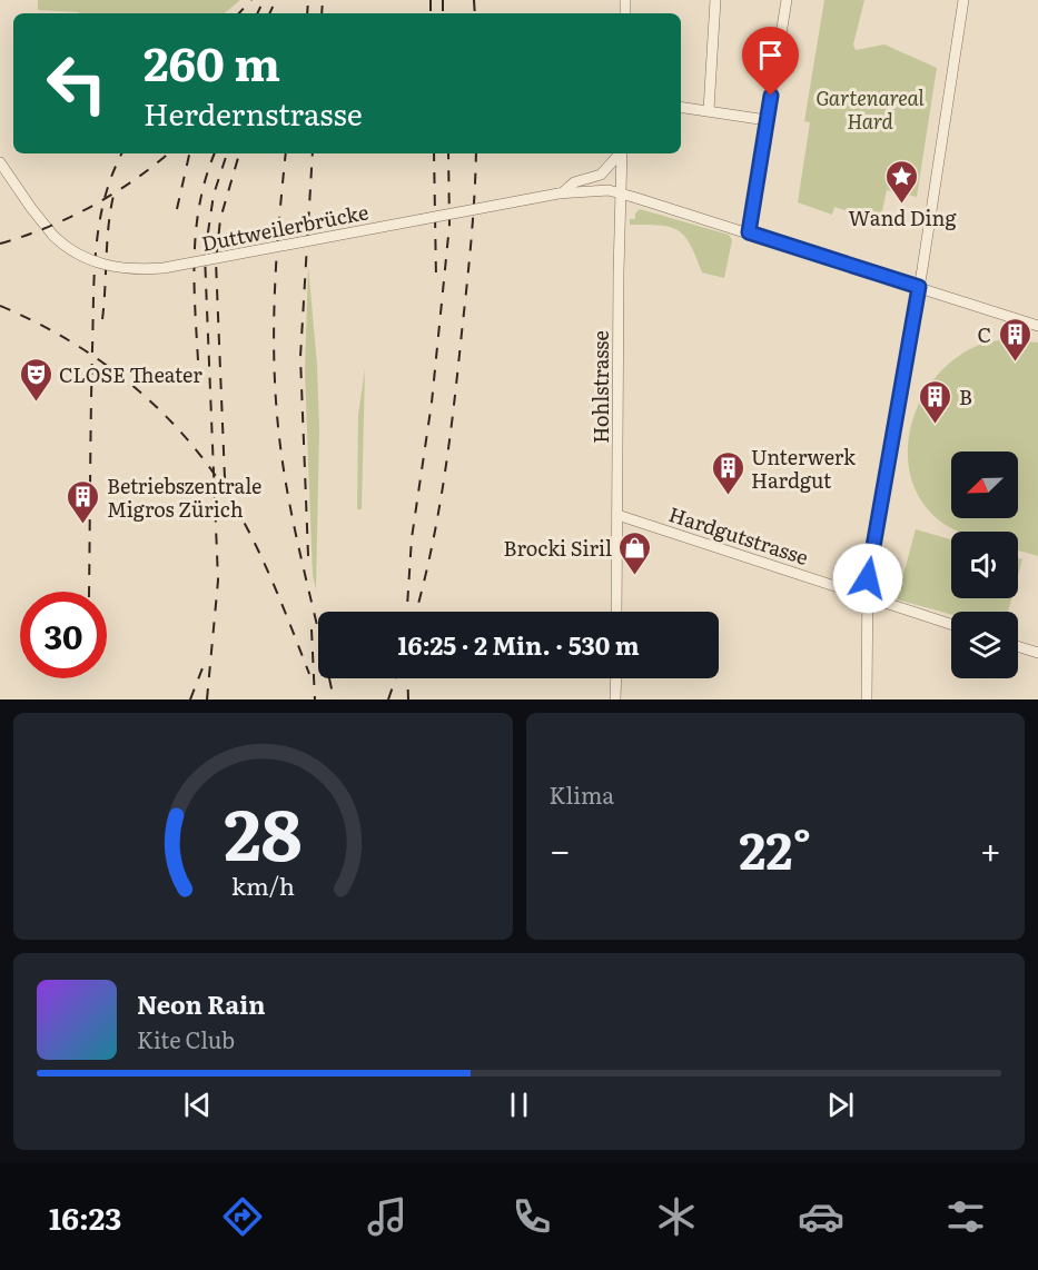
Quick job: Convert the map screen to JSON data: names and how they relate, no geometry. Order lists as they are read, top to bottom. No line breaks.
{"streets":{"street":["Duttweilerbrücke","Hohlstrasse","Hardgutstrasse"]},"crossings":[["Duttweilerbrücke","Hohlstrasse"],["Hohlstrasse","Hardgutstrasse"]],"parks":["Gartenareal Hard"],"places":{"place":["Wand Ding"],"building":["C","B","Unterwerk Hardgut","Betriebszentrale Migros Zürich"],"theatre":["CLOSE Theater"],"shop":["Brocki Siril"]},"north":"bottom left","page":{"turn":["260 m","Herdernstrasse"],"limit":"30","trip":"16:25 · 2 Min. · 530 m","tile":"Klima","heat":["−","22°","+"],"song":["Neon Rain","Kite Club"],"tabs":"16:23","gauge":["28","km/h"]}}
